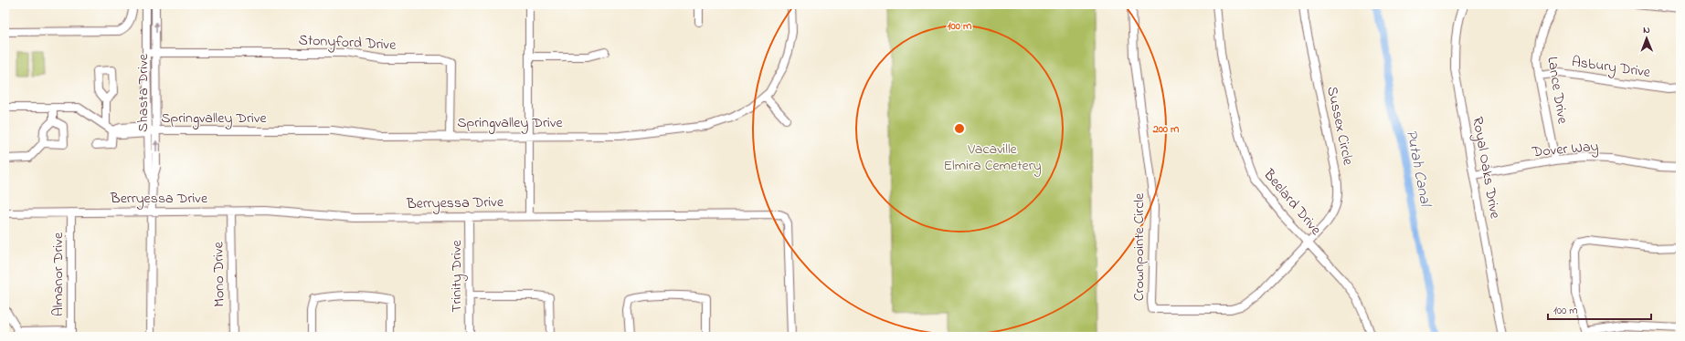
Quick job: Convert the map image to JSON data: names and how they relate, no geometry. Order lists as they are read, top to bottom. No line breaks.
{"streets":{"street":["Stonyford Drive","Asbury Drive","Lance Drive","Shasta Drive","Springvalley Drive","Sussex Circle","Dover Way","Royal Oaks Drive","Berryessa Drive","Beelard Drive","Crownpointe Circle","Almanor Drive","Mono Drive","Trinity Drive"]},"crossings":[["Stonyford Drive","Shasta Drive"],["Stonyford Drive","Springvalley Drive"],["Asbury Drive","Lance Drive"],["Lance Drive","Dover Way"],["Shasta Drive","Springvalley Drive"],["Shasta Drive","Berryessa Drive"],["Sussex Circle","Beelard Drive"],["Sussex Circle","Crownpointe Circle"],["Dover Way","Royal Oaks Drive"],["Berryessa Drive","Almanor Drive"],["Berryessa Drive","Mono Drive"],["Berryessa Drive","Trinity Drive"],["Beelard Drive","Crownpointe Circle"]],"water":["Putah Canal"],"parks":["Vacaville Elmira Cemetery"],"scale_bar":"100 m","north":"top","rings":["100 m","200 m"]}
